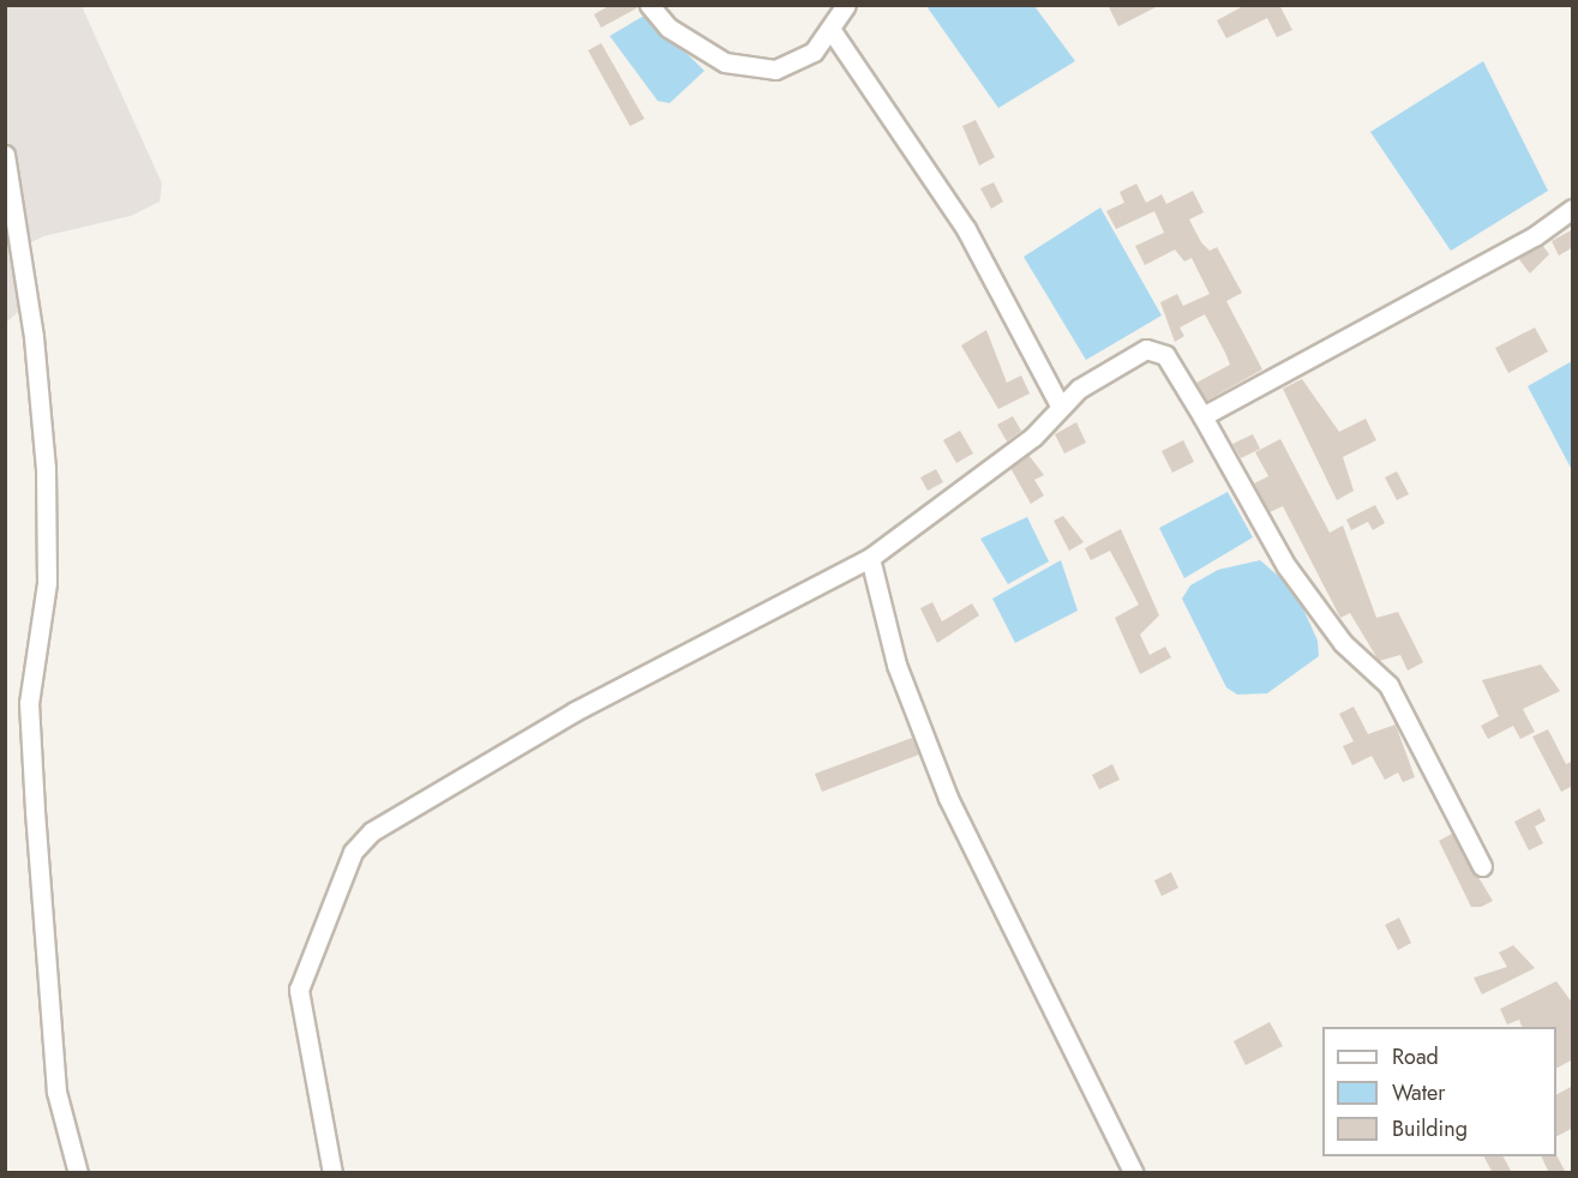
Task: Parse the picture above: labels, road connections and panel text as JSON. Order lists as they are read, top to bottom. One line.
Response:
{"legend":["Road","Water","Building"]}
